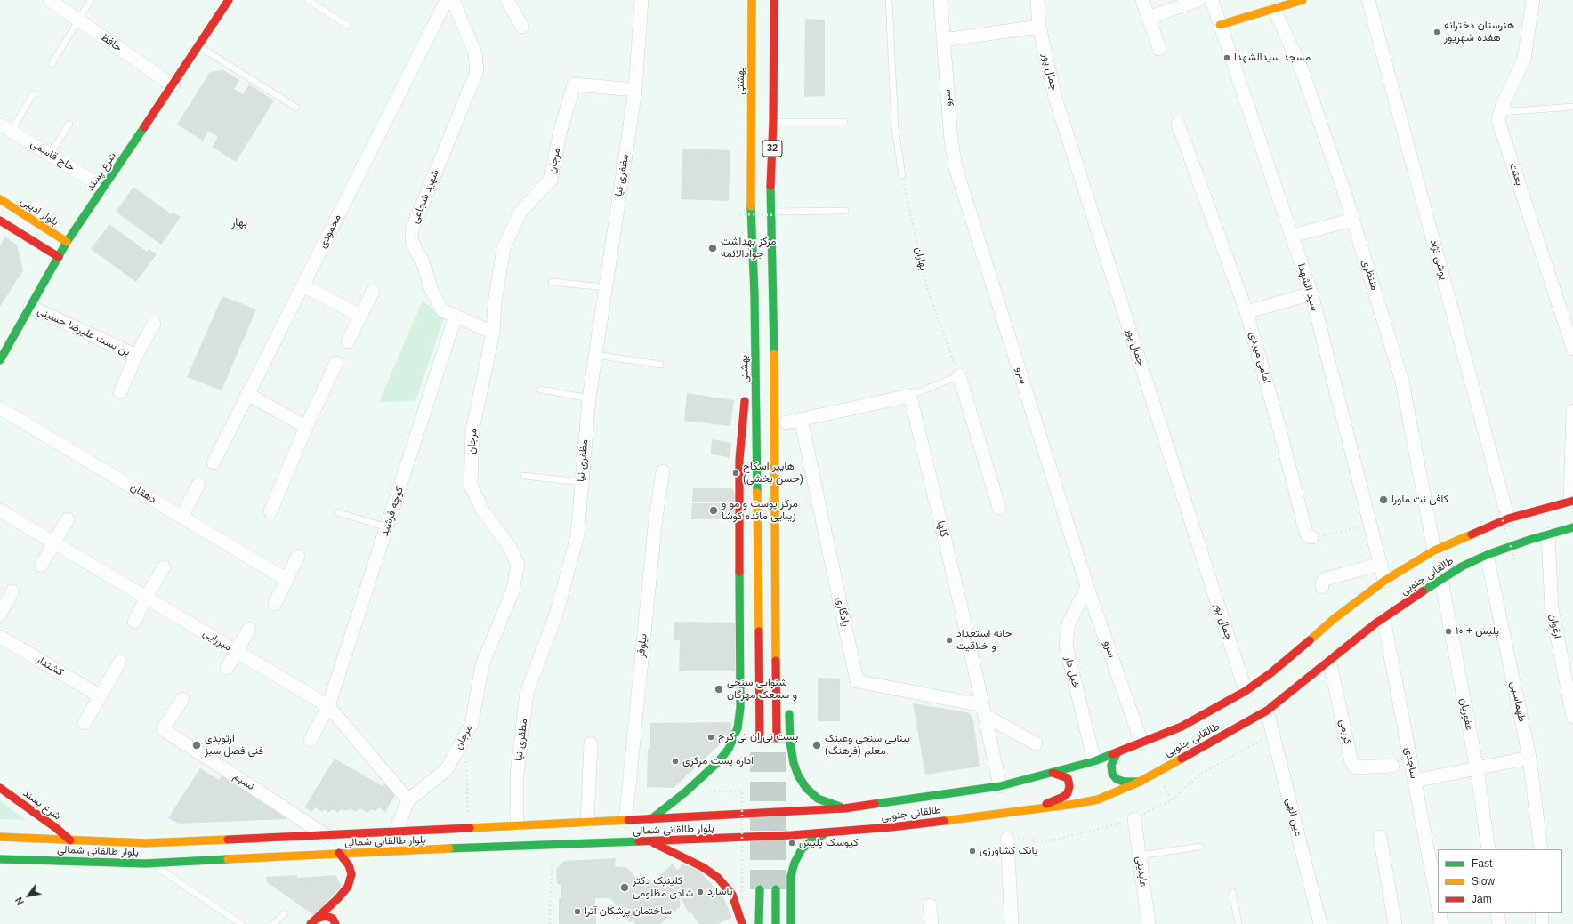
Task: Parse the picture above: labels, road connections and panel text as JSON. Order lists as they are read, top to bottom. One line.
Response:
{"streets":{"main road":["بهشتى","32","شرع پسند","بلوار ادیبی","طالقانی جنوبی","بلوار طالقانی شمالی"],"street":["حافظ","جمال پور","سرو","حاج قاسمی","مرجان","بعثت","مظفری نیا","شهید شجاعی","محمودی","یوشی نژاد","منتظری","سید الشهدا","بن بست علیرضا حسینی","امامی میبدی","دهقان","كوچه فرشيد","گلها","یادگاری","ارغوان","میرزایی","نیلوفر","کشتدار","خیل دار","طهماسبی","غفوریان","کریمی","ساجدی","نسیم","عین الهی","عابدینی"],"path":["بهاران"]},"crossings":[["حافظ","شرع پسند"],["جمال پور","طالقانی جنوبی"],["سرو","طالقانی جنوبی"],["سرو","خیل دار"],["حاج قاسمی","شرع پسند"],["مرجان","مظفری نیا"],["مرجان","شهید شجاعی"],["مرجان","میرزایی"],["مرجان","بلوار طالقانی شمالی"],["شرع پسند","بلوار ادیبی"],["شرع پسند","بن بست علیرضا حسینی"],["شرع پسند","بلوار طالقانی شمالی"],["مظفری نیا","بلوار طالقانی شمالی"],["شهید شجاعی","كوچه فرشيد"],["یوشی نژاد","طالقانی جنوبی"],["منتظری","طالقانی جنوبی"],["سید الشهدا","طالقانی جنوبی"],["كوچه فرشيد","میرزایی"],["گلها","طالقانی جنوبی"],["گلها","یادگاری"],["طالقانی جنوبی","ارغوان"],["طالقانی جنوبی","خیل دار"],["طالقانی جنوبی","طهماسبی"],["طالقانی جنوبی","غفوریان"],["طالقانی جنوبی","کریمی"],["طالقانی جنوبی","ساجدی"],["طالقانی جنوبی","عین الهی"],["طالقانی جنوبی","بلوار طالقانی شمالی"],["نیلوفر","بلوار طالقانی شمالی"],["نسیم","بلوار طالقانی شمالی"]],"districts":["بهار"],"places":["هنرستان دخترانه هفده شهریور","مسجد سیدالشهدا","مرکز بهداشت جوادالائمه","هایپر اسکاج (حسن بخشی)","کافی نت ماورا","مرکز پوست و مو و زیبایی مائده کوشا","پلیس + ۱۰","خانه استعداد و خلاقیت","شنوایی سنجی و سمعک مهرگان","پست تی ان تی کرج","ارتوپدی فنی فصل سبز","بینایی سنجی وعینک معلم (فرهنگ)","اداره پست مرکزی","کیوسک پلیس","بانک کشاورزی","کلینیک دکتر شادی مظلومی","پاسارد","ساختمان پزشکان آترا"],"legend":["Fast","Slow","Jam"],"north":"bottom left"}
